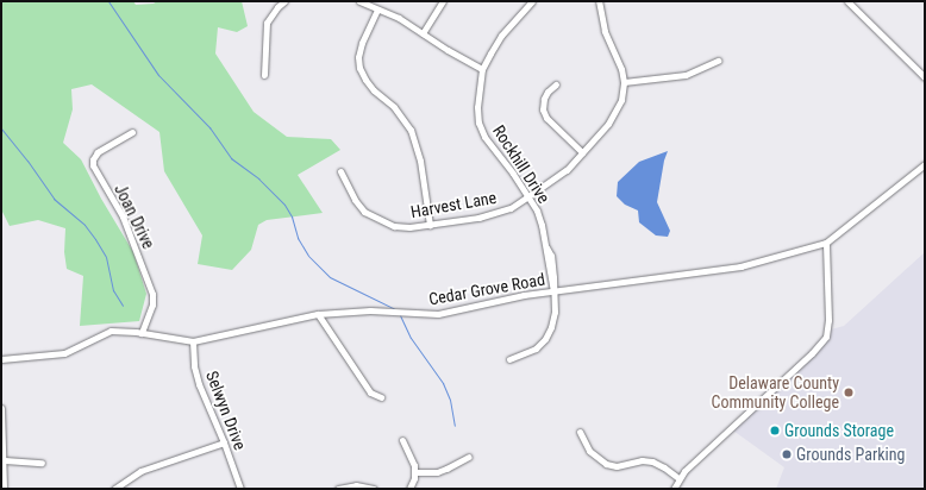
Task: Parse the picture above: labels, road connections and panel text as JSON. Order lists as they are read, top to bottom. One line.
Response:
{"streets":{"street":["Rockhill Drive","Harvest Lane","Joan Drive","Cedar Grove Road","Selwyn Drive"]},"crossings":[["Rockhill Drive","Harvest Lane"],["Rockhill Drive","Cedar Grove Road"],["Joan Drive","Cedar Grove Road"],["Cedar Grove Road","Selwyn Drive"]],"places":["Delaware County Community College","Grounds Storage","Grounds Parking"]}
